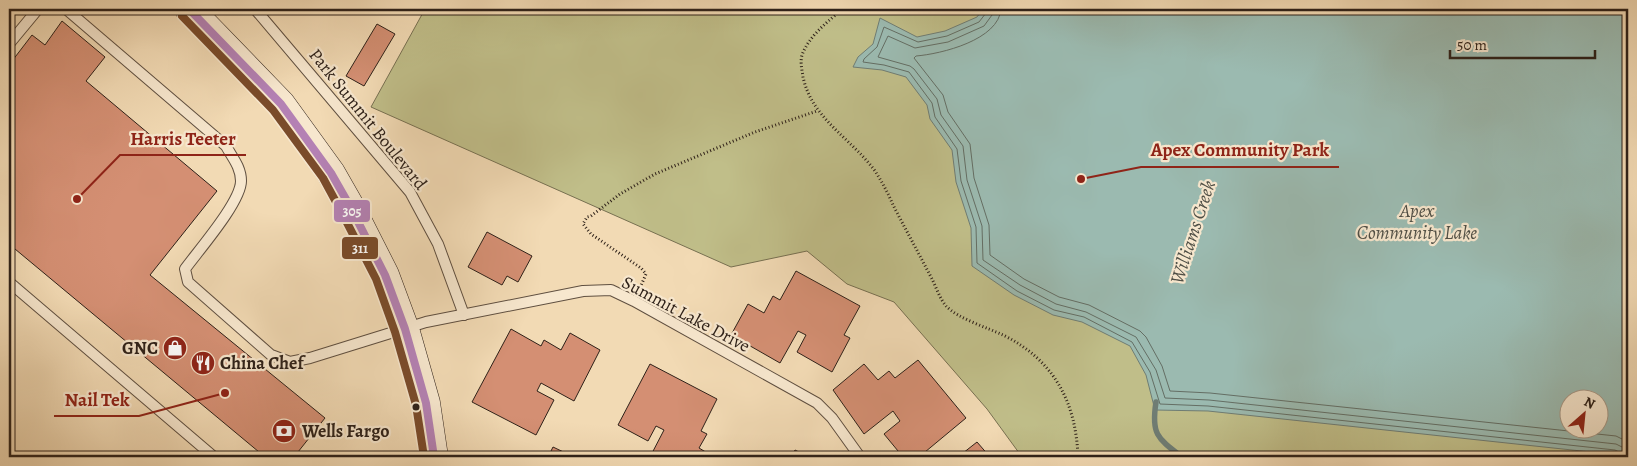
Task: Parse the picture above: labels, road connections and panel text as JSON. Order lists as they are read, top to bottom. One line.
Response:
{"streets":{"lane":["Park Summit Boulevard","Summit Lake Drive"]},"crossings":[["Park Summit Boulevard","Summit Lake Drive"]],"water":["Apex Community Lake","Williams Creek"],"places":{"other":["Apex Community Park","Harris Teeter","Nail Tek"],"shop":["GNC"],"restaurant":["China Chef"],"bank":["Wells Fargo"]},"lines":["transit line 305","transit line 311"],"scale_bar":"50 m","north":"top right"}
